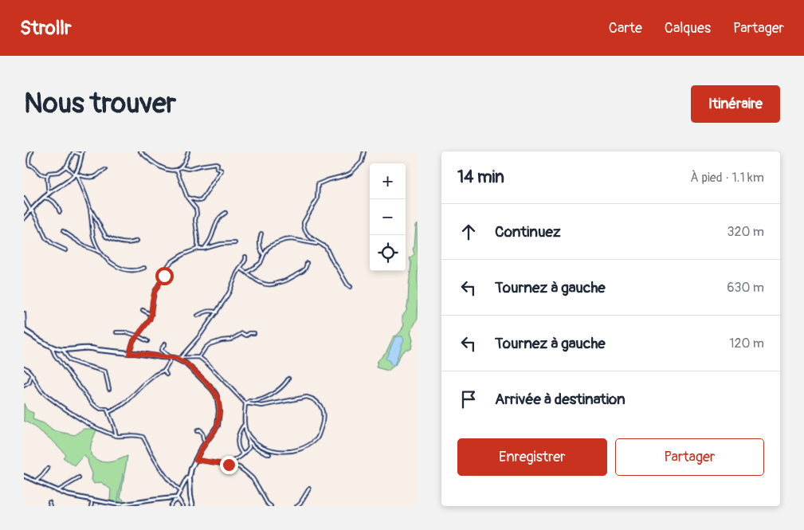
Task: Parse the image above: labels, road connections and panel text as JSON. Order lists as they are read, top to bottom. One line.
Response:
{"page":{"header":"Strollr","nav":["Carte","Calques","Partager"],"buttons":["Itinéraire",["Enregistrer","Partager"]],"title":"Nous trouver","heading":["14 min","À pied · 1.1 km"],"map_buttons":["+","−"],"list":[["Continuez","320 m"],["Tournez à gauche","630 m"],["Tournez à gauche","120 m"],"Arrivée à destination"]}}
